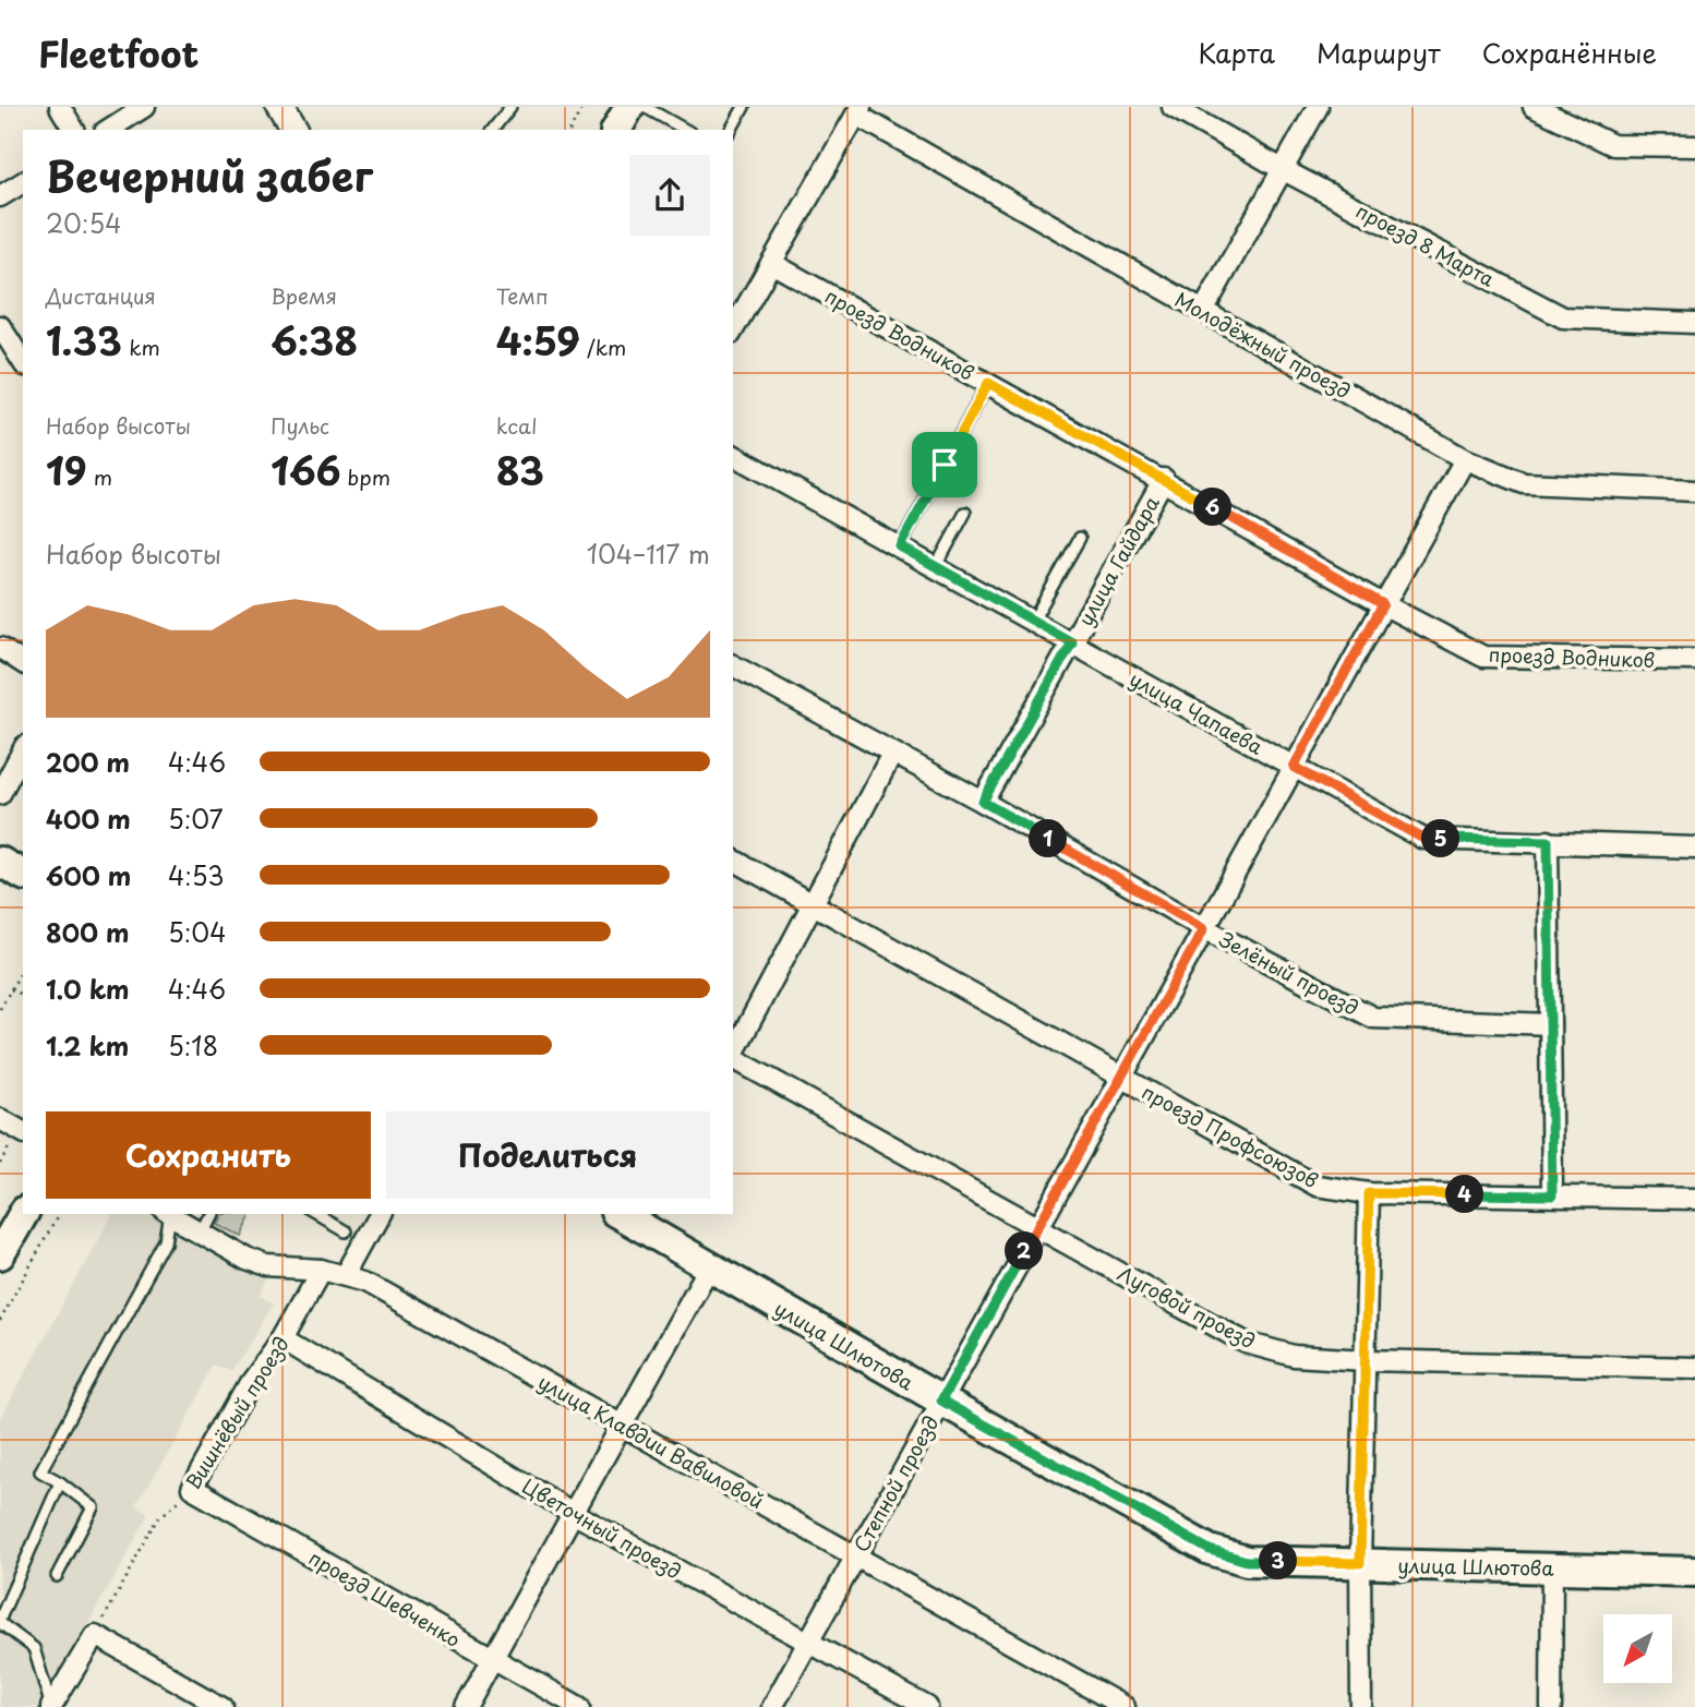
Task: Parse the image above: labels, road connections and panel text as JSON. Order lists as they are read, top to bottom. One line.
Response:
{"streets":{"main road":["улица Шлютова"],"street":["проезд 8 Марта","проезд Водников","Молодёжный проезд","улица Гайдара","улица Чапаева","Зелёный проезд","проезд Профсоюзов","Луговой проезд","Вишнёвый проезд","улица Клавдии Вавиловой","Степной проезд","Цветочный проезд","проезд Шевченко"]},"crossings":[["проезд Водников","улица Гайдара"],["проезд Водников","Степной проезд"],["Молодёжный проезд","Степной проезд"],["улица Гайдара","улица Чапаева"],["улица Гайдара","Зелёный проезд"],["улица Чапаева","Степной проезд"],["Зелёный проезд","Степной проезд"],["проезд Профсоюзов","Степной проезд"],["Луговой проезд","Степной проезд"],["улица Шлютова","Степной проезд"],["Вишнёвый проезд","улица Клавдии Вавиловой"],["Вишнёвый проезд","Цветочный проезд"],["Вишнёвый проезд","проезд Шевченко"],["улица Клавдии Вавиловой","Степной проезд"],["Степной проезд","Цветочный проезд"]],"north":"bottom left","page":{"header":"Fleetfoot","nav":["Карта","Маршрут","Сохранённые"],"heading":["Вечерний забег","20:54"],"stats":[["Дистанция","1.33 km"],["Время","6:38"],["Темп","4:59 /km"],["Набор высоты","19 m"],["Пульс","166 bpm"],["kcal","83"]],"pins":["6","1","5","4","2","3"],"chart":["Набор высоты","104–117 m"],"list":[{"name":"200 m","note":"4:46"},{"name":"400 m","note":"5:07"},{"name":"600 m","note":"4:53"},{"name":"800 m","note":"5:04"},{"name":"1.0 km","note":"4:46"},{"name":"1.2 km","note":"5:18"}],"buttons":["Сохранить","Поделиться"]}}
